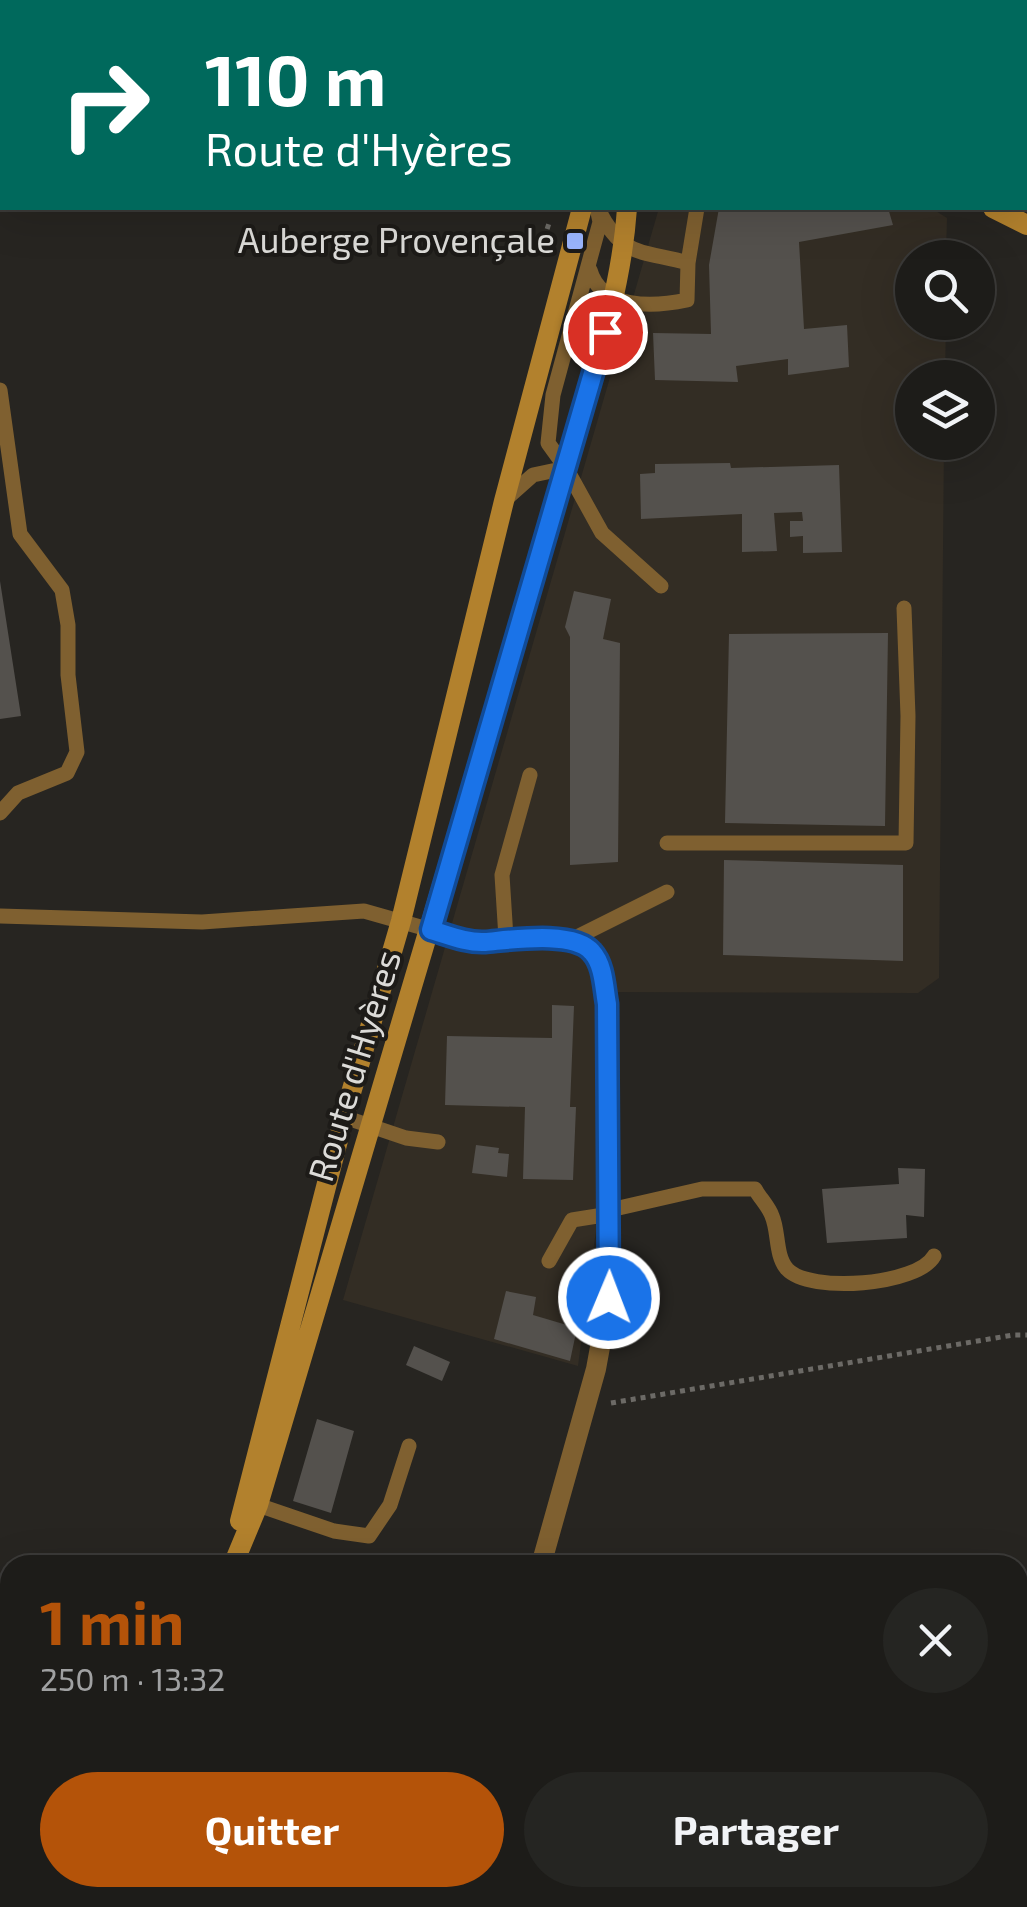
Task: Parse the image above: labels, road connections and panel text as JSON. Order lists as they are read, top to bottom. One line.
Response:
{"streets":{"main road":["Route d'Hyères"]},"places":{"transit":["Auberge Provençale"]},"page":{"turn":["110 m","Route d'Hyères"],"heading":["1 min","250 m · 13:32"],"buttons":["Quitter","Partager"]}}
